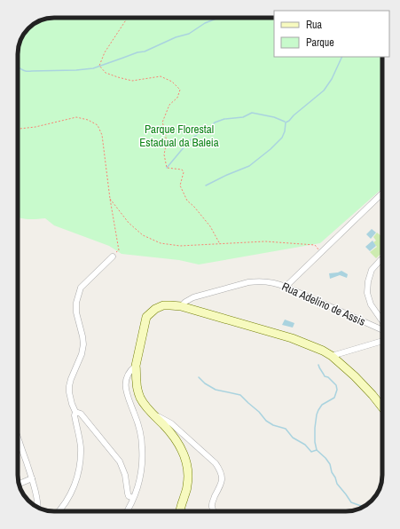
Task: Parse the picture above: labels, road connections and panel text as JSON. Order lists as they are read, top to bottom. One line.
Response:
{"streets":{"street":["Rua Adelino de Assis"]},"parks":["Parque Florestal Estadual da Baleia"],"legend":["Rua","Parque"]}
